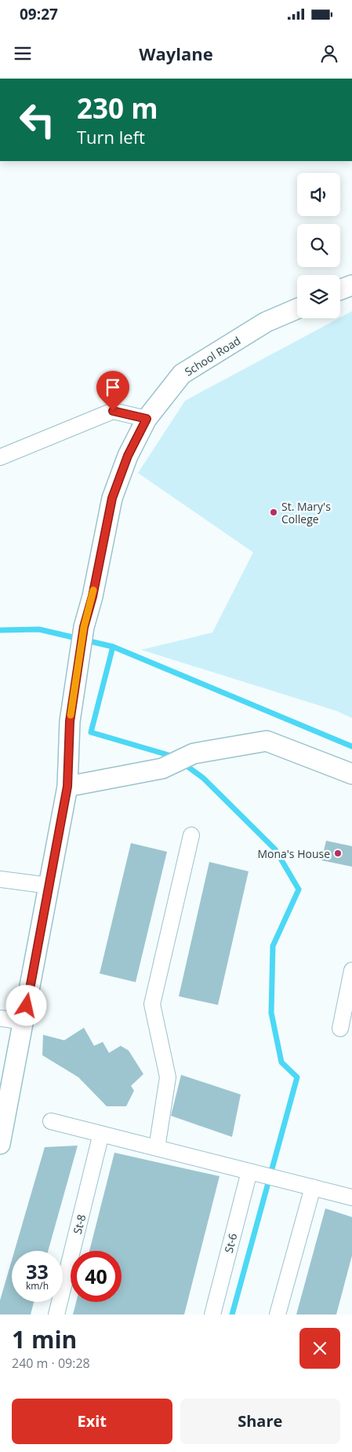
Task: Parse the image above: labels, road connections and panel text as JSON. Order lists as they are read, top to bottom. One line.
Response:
{"streets":{"street":["School Road","St-8","St-6"]},"places":["St. Mary's College","Mona's House"],"page":{"status":"09:27","header":"Waylane","turn":["230 m","Turn left"],"speed":"33 km/h","limit":"40","heading":["1 min","240 m · 09:28"],"buttons":["Exit","Share"]}}
